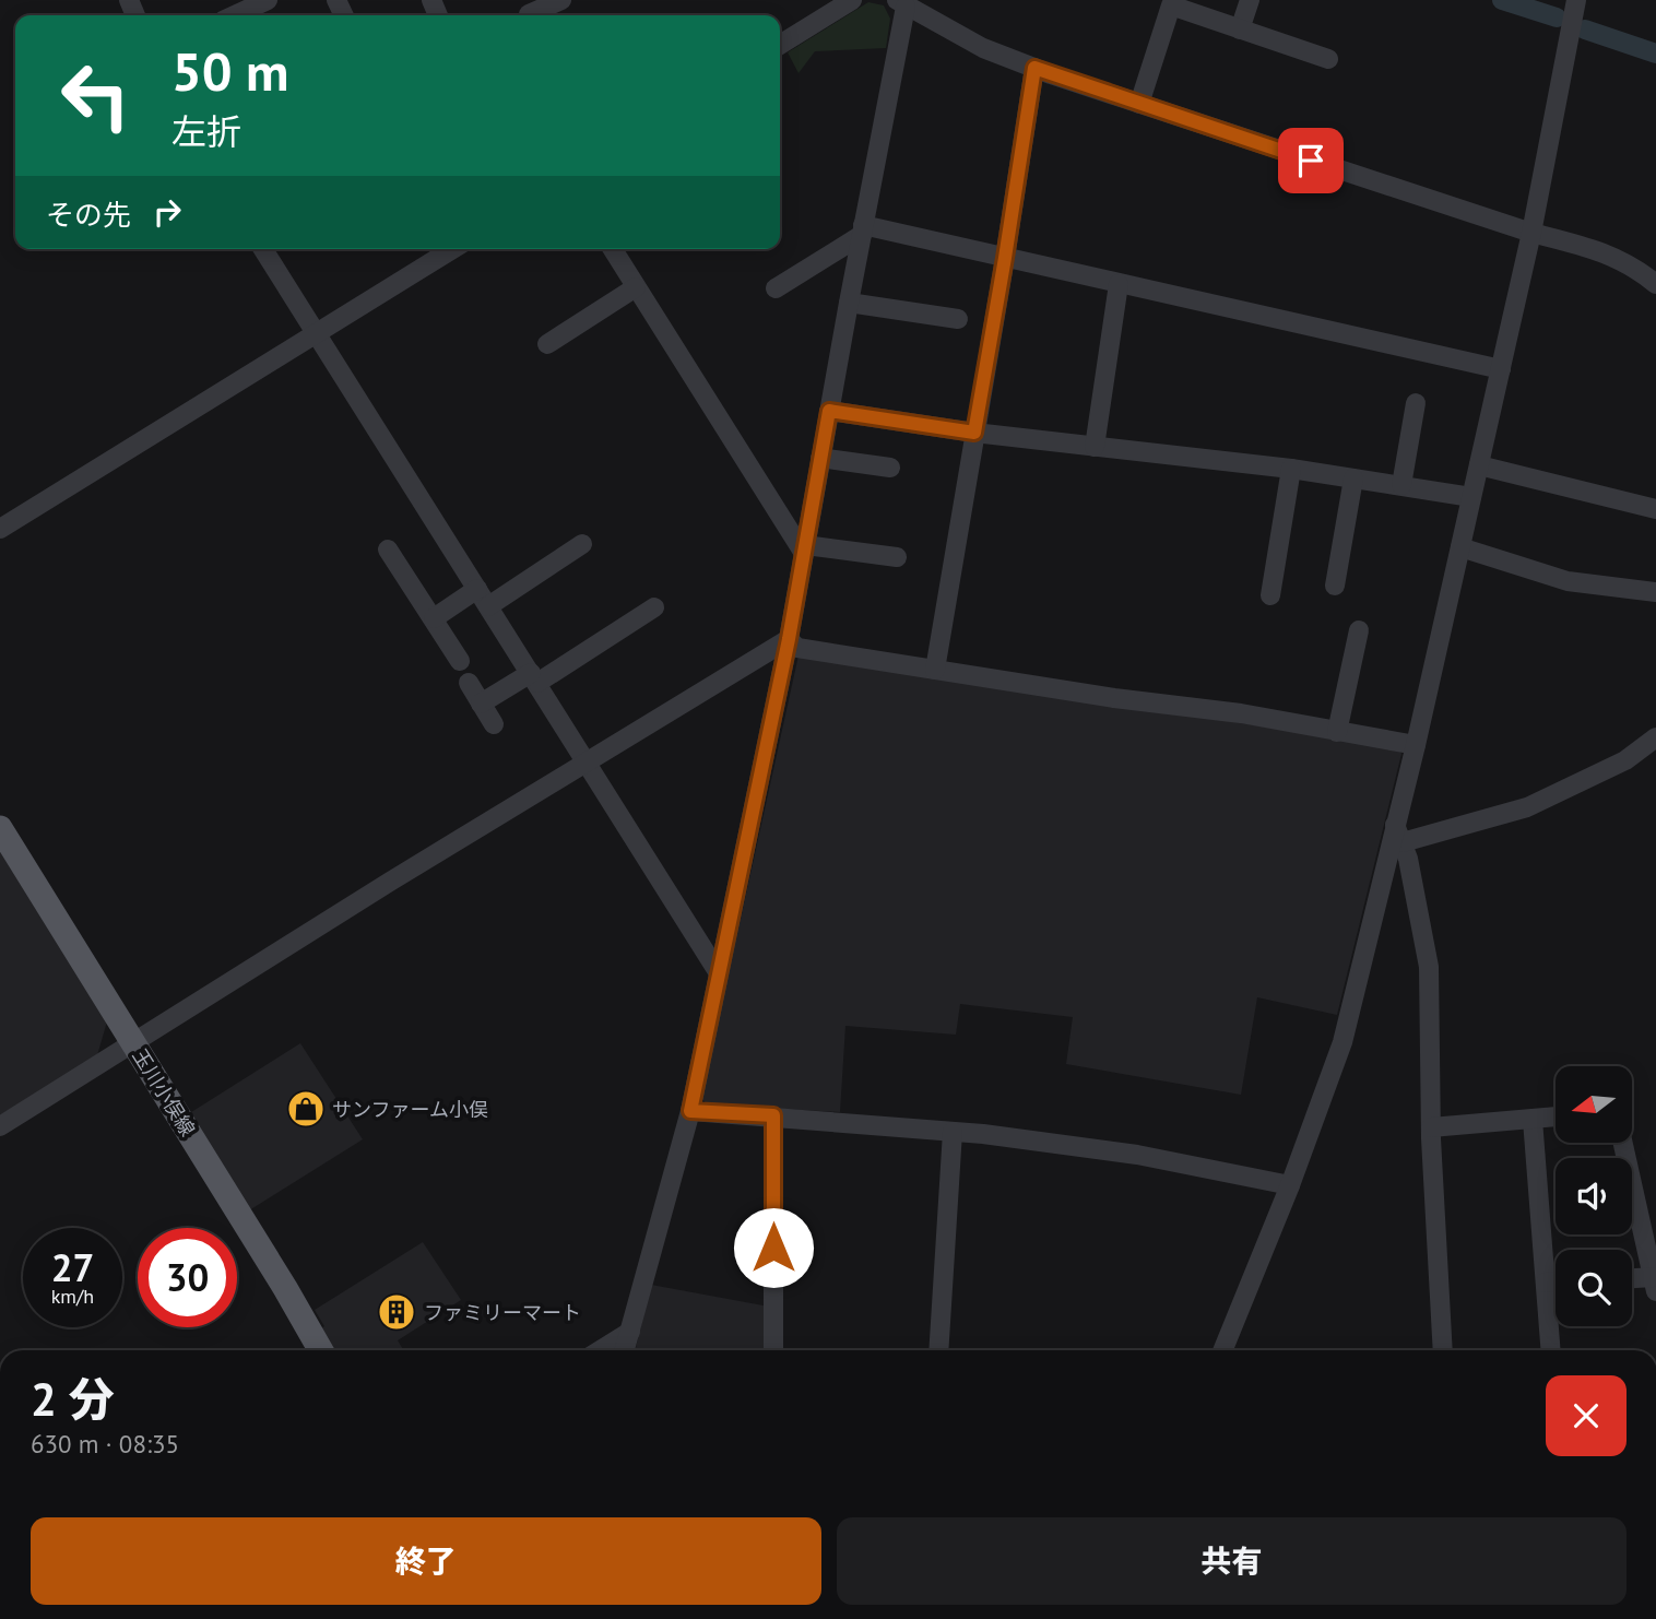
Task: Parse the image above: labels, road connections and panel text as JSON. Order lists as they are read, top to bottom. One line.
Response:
{"streets":{"main road":["玉川小俣線"]},"places":{"shop":["サンファーム小俣"],"building":["ファミリーマート"]},"north":"left","page":{"turn":["50 m","左折"],"then":"その先","speed":"27 km/h","limit":"30","heading":["2 分","630 m · 08:35"],"buttons":["終了","共有"]}}
